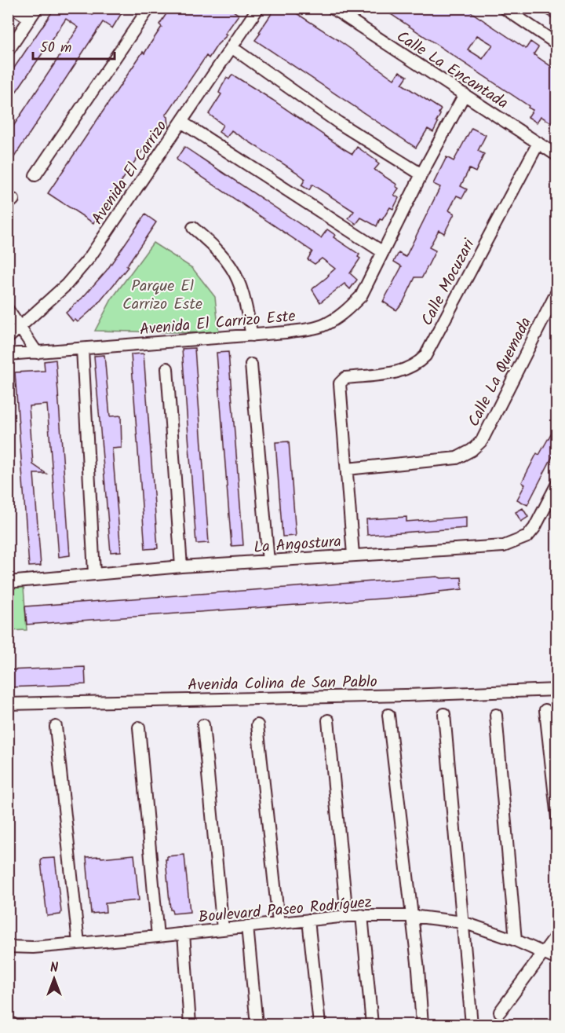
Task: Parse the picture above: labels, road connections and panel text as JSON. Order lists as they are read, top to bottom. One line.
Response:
{"streets":{"street":["Calle La Encantada","Avenida El Carrizo","Calle Mocuzari","Avenida El Carrizo Este","Calle La Quemada","La Angostura","Avenida Colina de San Pablo","Boulevard Paseo Rodríguez"]},"crossings":[["Calle La Encantada","Calle Mocuzari"],["Calle La Encantada","Avenida El Carrizo Este"],["Calle Mocuzari","Calle La Quemada"]],"parks":["Parque El Carrizo Este"],"scale_bar":"50 m","north":"top"}
